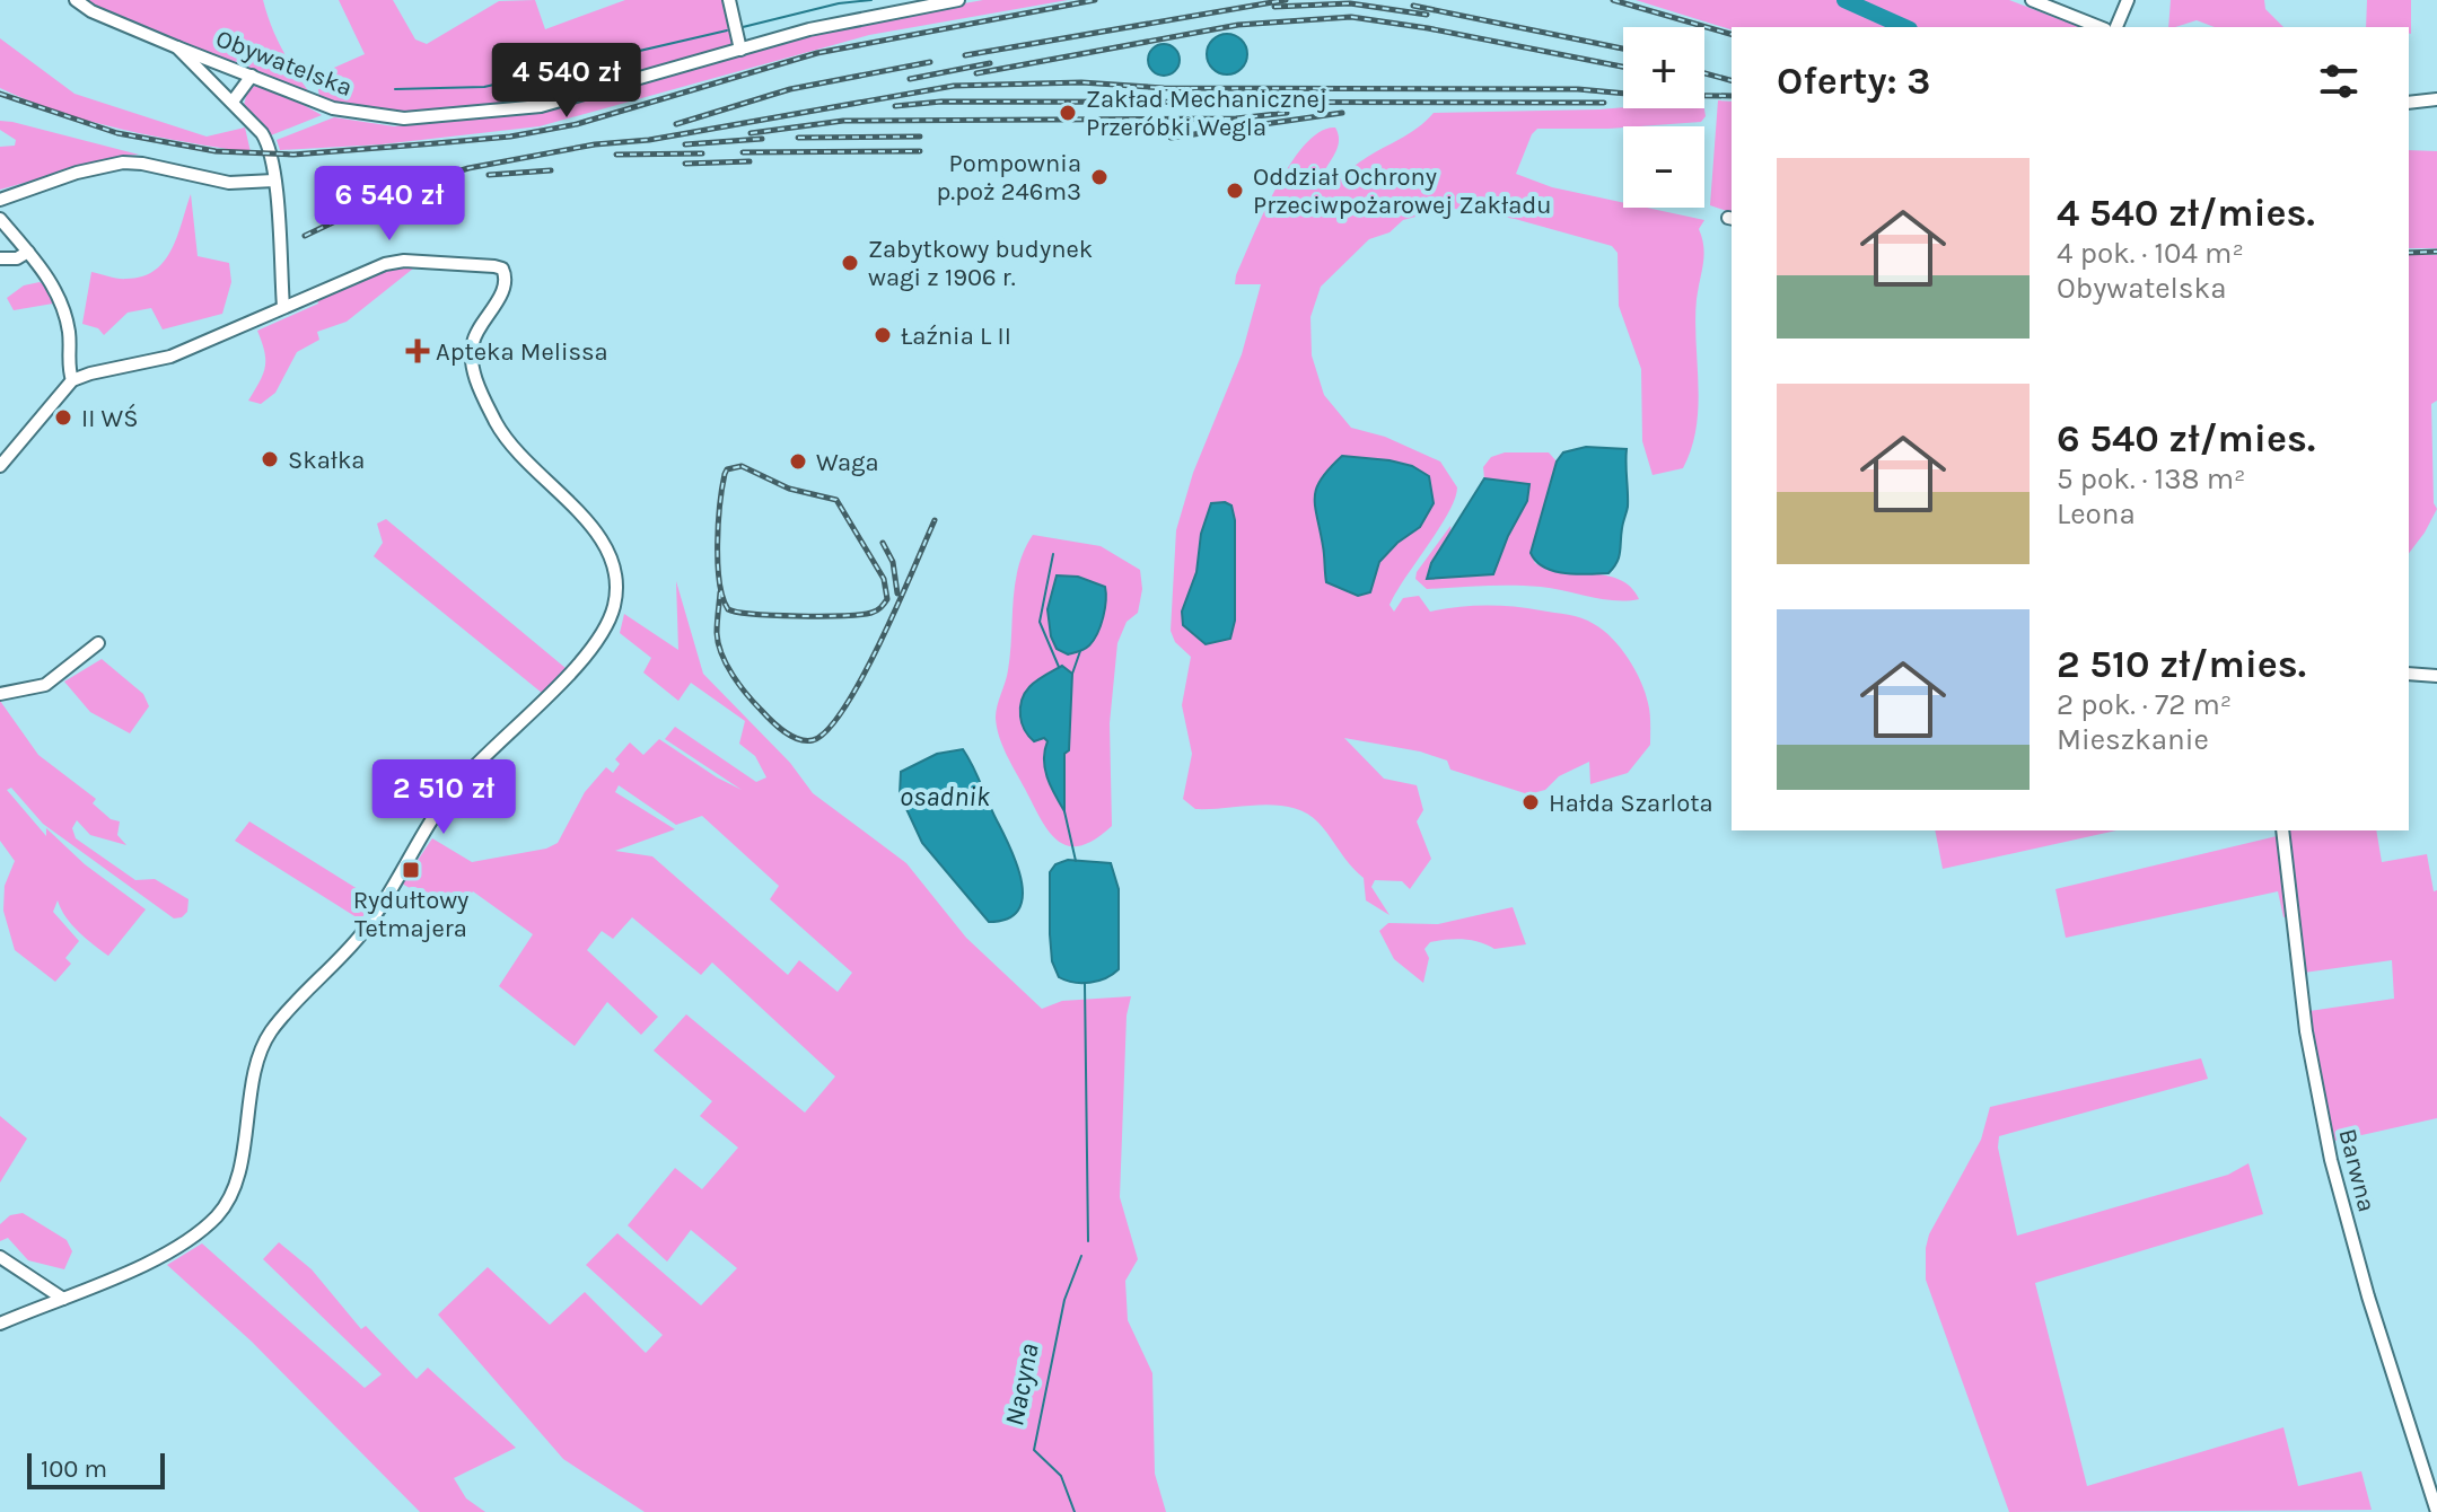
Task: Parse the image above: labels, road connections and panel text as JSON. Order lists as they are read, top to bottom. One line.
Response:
{"streets":{"street":["Obywatelska","Barwna"]},"water":["osadnik","Nacyna"],"places":{"other":["Zakład Mechanicznej Przeróbki Wegla","Pompownia p.poż 246m3","Oddział Ochrony Przeciwpożarowej Zakładu","Zabytkowy budynek wagi z 1906 r.","Łaźnia L II","II WŚ","Skałka","Waga","Hałda Szarlota"],"health":["Apteka Melissa"],"transit":["Rydułtowy Tetmajera"]},"scale_bar":"100 m","page":{"map_buttons":["+","−"],"heading":"Oferty: 3","price":["4 540 zł","6 540 zł","2 510 zł"],"list":[{"name":"4 540 zł/mies.","note":"4 pok. · 104 m² · Obywatelska"},{"name":"6 540 zł/mies.","note":"5 pok. · 138 m² · Leona"},{"name":"2 510 zł/mies.","note":"2 pok. · 72 m² · Mieszkanie"}],"scale":"100 m"}}
